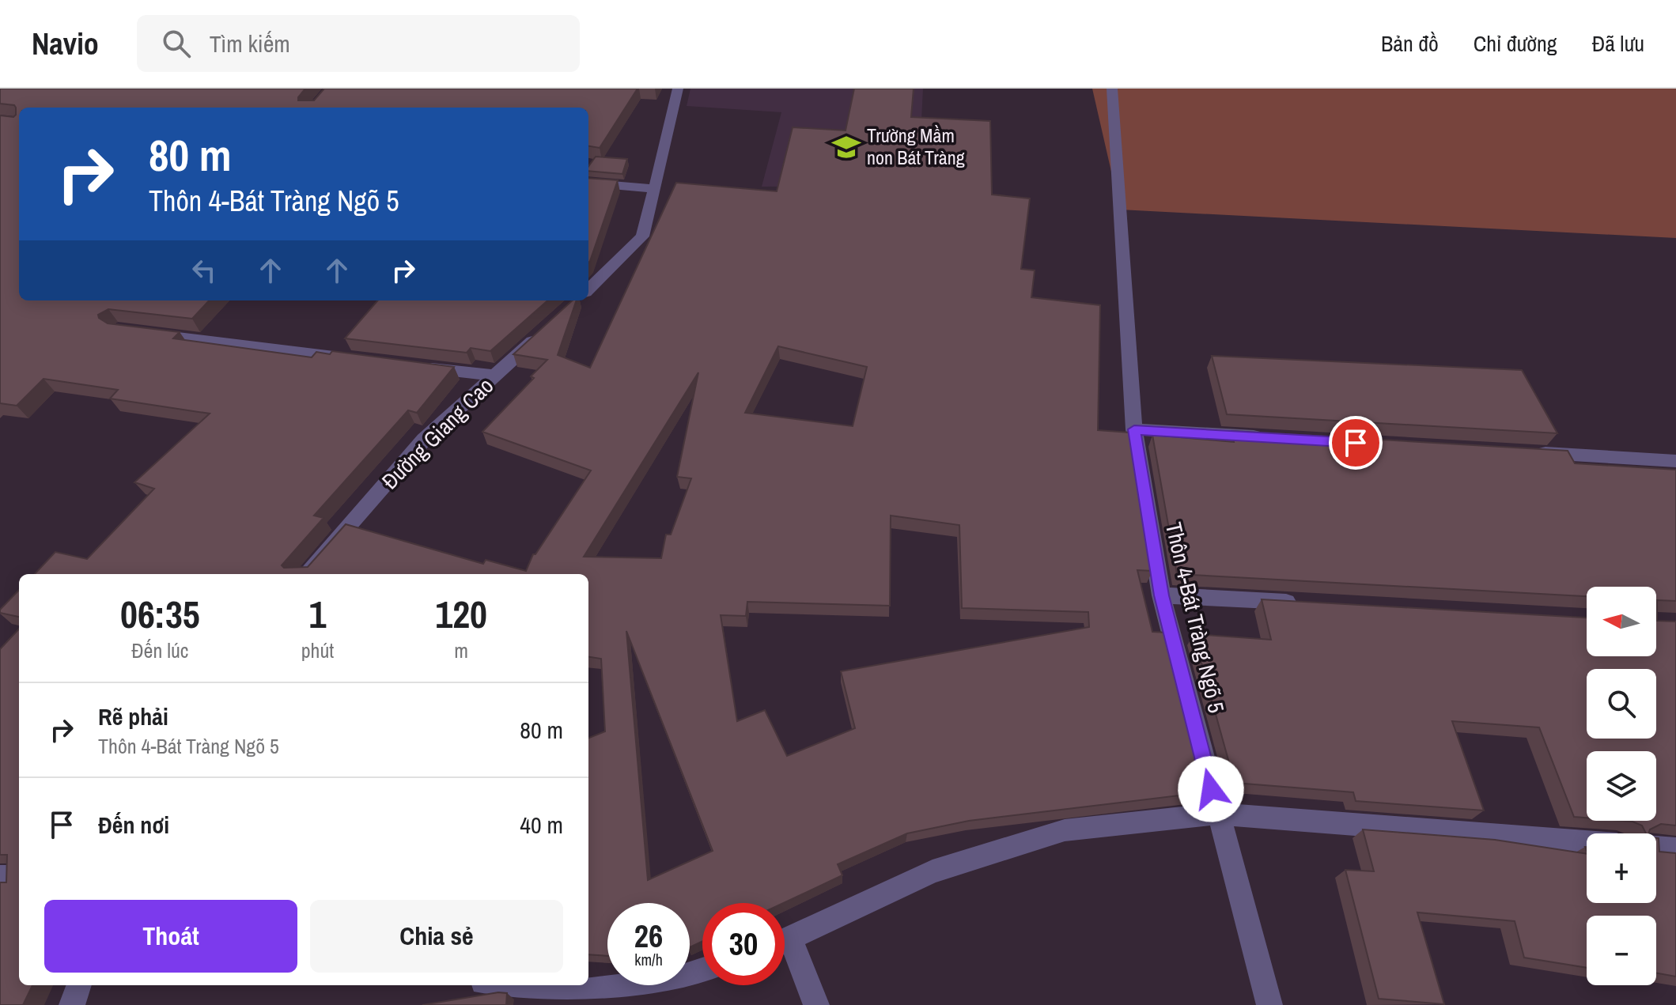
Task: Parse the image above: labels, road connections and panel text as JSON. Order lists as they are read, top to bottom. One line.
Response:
{"streets":{"street":["Đường Giang Cao","Thôn 4-Bát Tràng Ngõ 5"]},"places":{"school or university":["Trường Mầm non Bát Tràng"]},"north":"left","page":{"header":"Navio","search":"Tìm kiếm","nav":["Bản đồ","Chỉ đường","Đã lưu"],"turn":["80 m","Thôn 4-Bát Tràng Ngõ 5"],"eta":["06:35","Đến lúc","1","phút","120","m"],"map_buttons":["+","−"],"list":[{"name":"Rẽ phải","note":"Thôn 4-Bát Tràng Ngõ 5","value":"80 m"},{"name":"Đến nơi","value":"40 m"}],"buttons":["Thoát","Chia sẻ"],"speed":"26 km/h","limit":"30"}}
